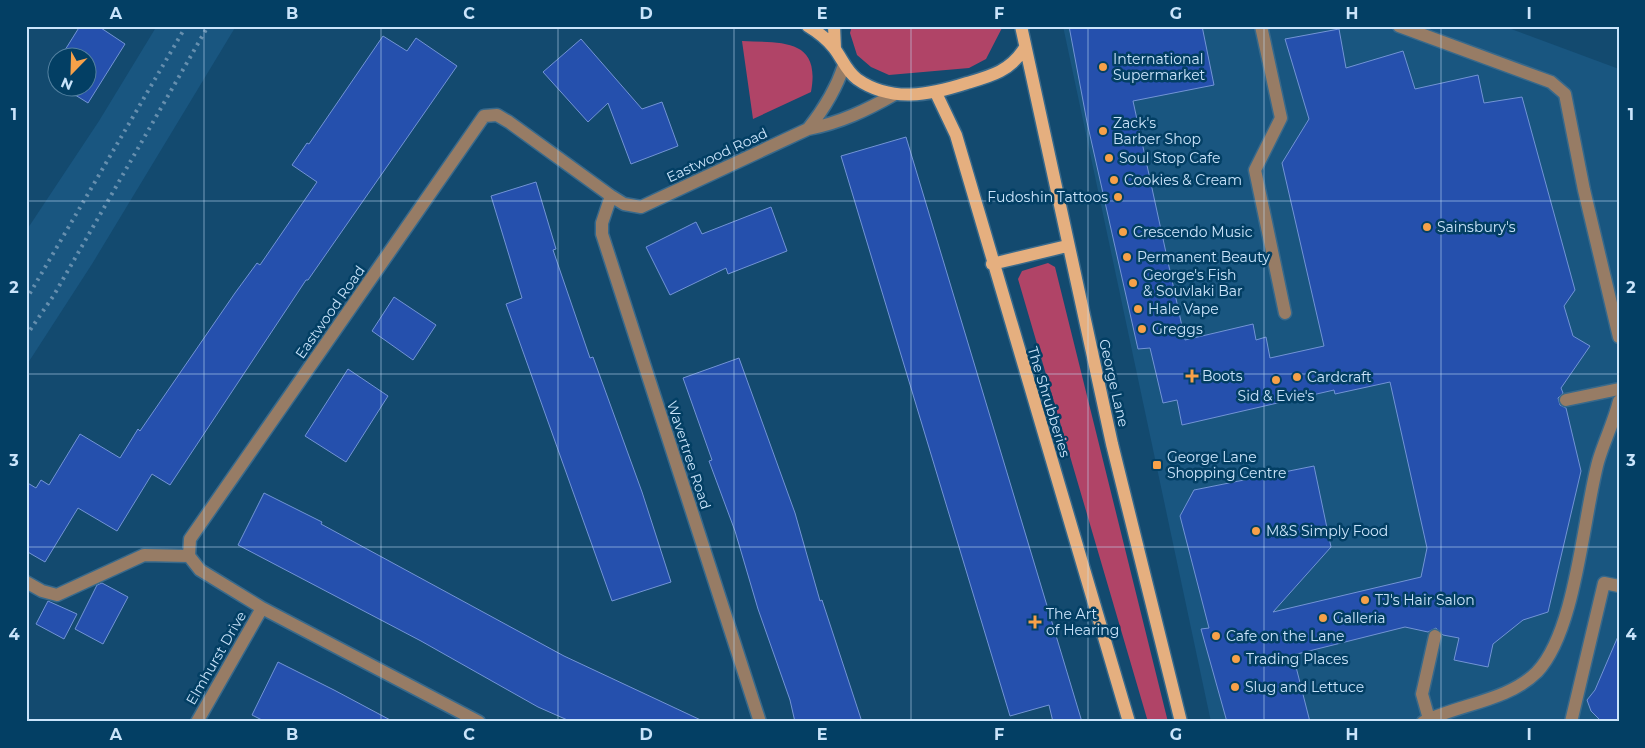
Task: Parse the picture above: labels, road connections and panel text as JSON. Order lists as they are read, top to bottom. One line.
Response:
{"streets":{"main road":["George Lane","The Shrubberies"],"street":["Eastwood Road","Wavertree Road","Elmhurst Drive"]},"crossings":[["Eastwood Road","Wavertree Road"]],"places":{"other":["International Supermarket","Zack's Barber Shop","Soul Stop Cafe","Cookies & Cream","Fudoshin Tattoos","Sainsbury's","Crescendo Music","Permanent Beauty","George's Fish & Souvlaki Bar","Hale Vape","Greggs","Cardcraft","Sid & Evie's","M&S Simply Food","TJ's Hair Salon","Galleria","Cafe on the Lane","Trading Places","Slug and Lettuce"],"health":["Boots","The Art of Hearing"],"transit":["George Lane Shopping Centre"]},"north":"bottom left","grid":{"columns":["A","B","C","D","E","F","G","H","I"],"rows":["1","2","3","4"]}}
